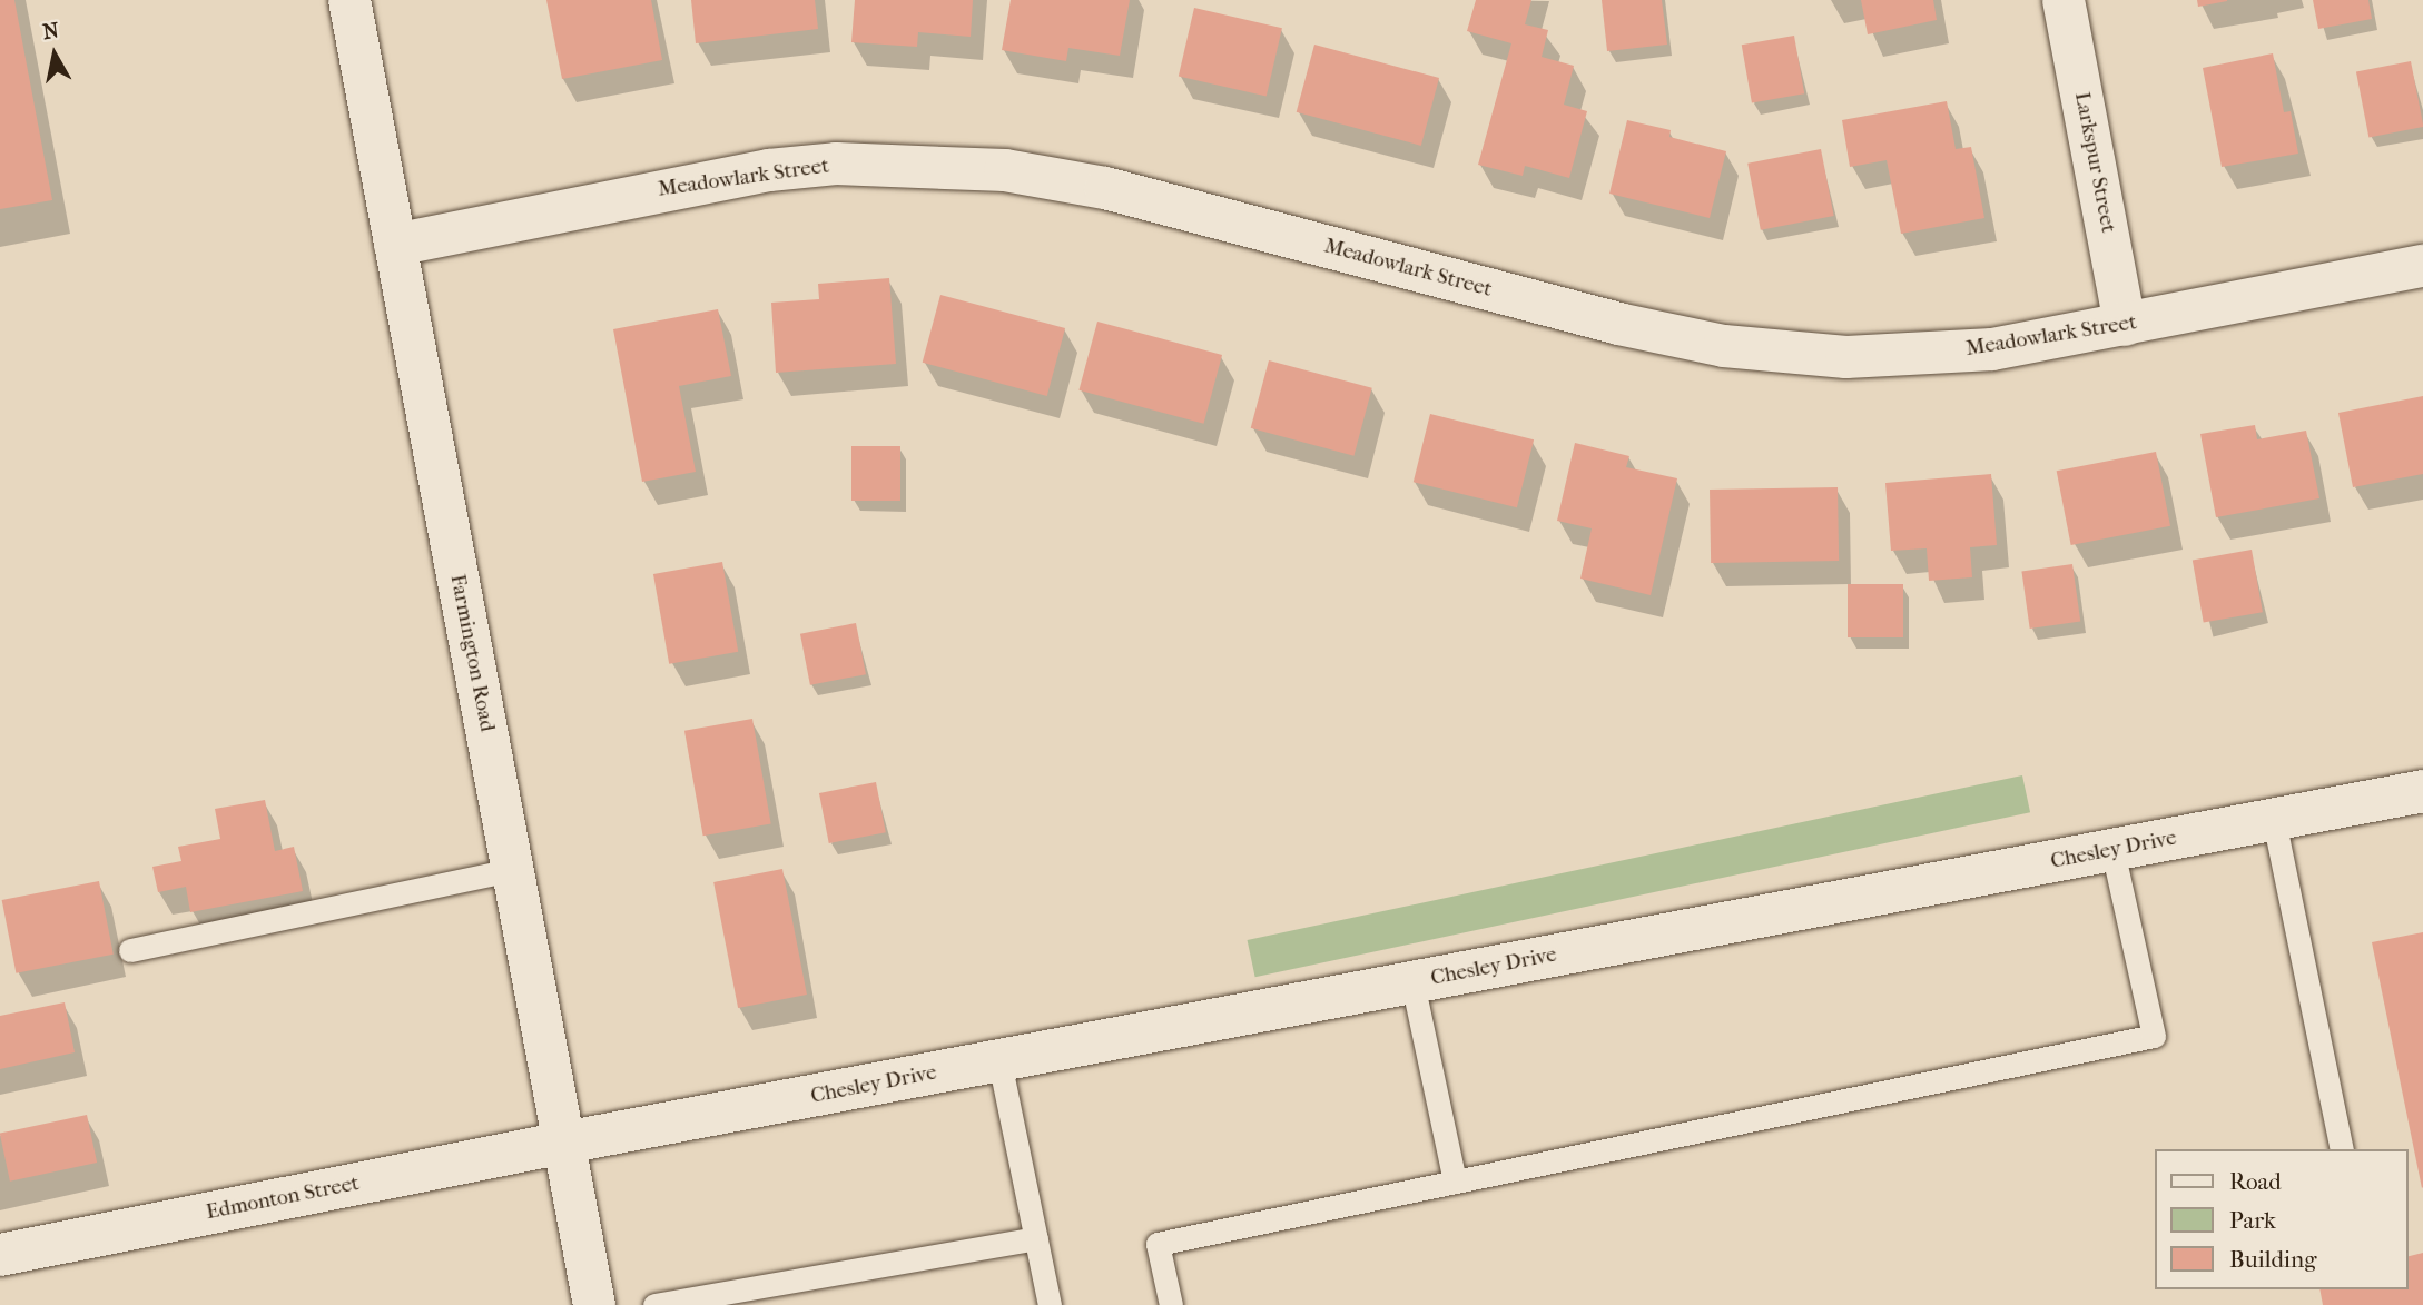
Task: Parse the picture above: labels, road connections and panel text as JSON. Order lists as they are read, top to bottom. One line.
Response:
{"streets":{"street":["Larkspur Street","Meadowlark Street","Farmington Road","Chesley Drive","Edmonton Street"]},"crossings":[["Larkspur Street","Meadowlark Street"],["Meadowlark Street","Farmington Road"],["Farmington Road","Chesley Drive"],["Farmington Road","Edmonton Street"],["Chesley Drive","Edmonton Street"]],"legend":["Road","Park","Building"],"north":"top"}
